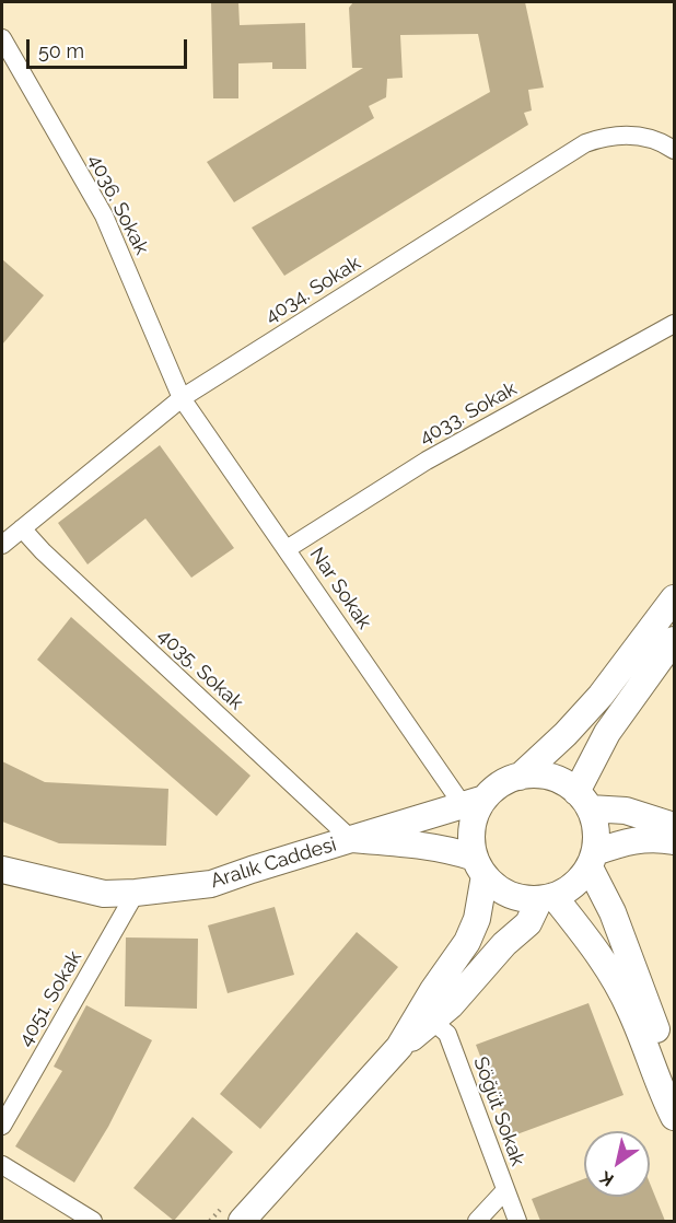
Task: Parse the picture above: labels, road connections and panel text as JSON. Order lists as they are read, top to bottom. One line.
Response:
{"streets":{"street":["4036. Sokak","4034. Sokak","4033. Sokak","Nar Sokak","4035. Sokak","Aralık Caddesi","4051. Sokak","Söğüt Sokak"]},"crossings":[["4036. Sokak","4034. Sokak"],["4036. Sokak","Nar Sokak"],["4034. Sokak","Nar Sokak"],["4034. Sokak","4035. Sokak"],["4033. Sokak","Nar Sokak"],["Nar Sokak","Aralık Caddesi"],["4035. Sokak","Aralık Caddesi"],["Aralık Caddesi","4051. Sokak"]],"scale_bar":"50 m","north":"bottom left"}
